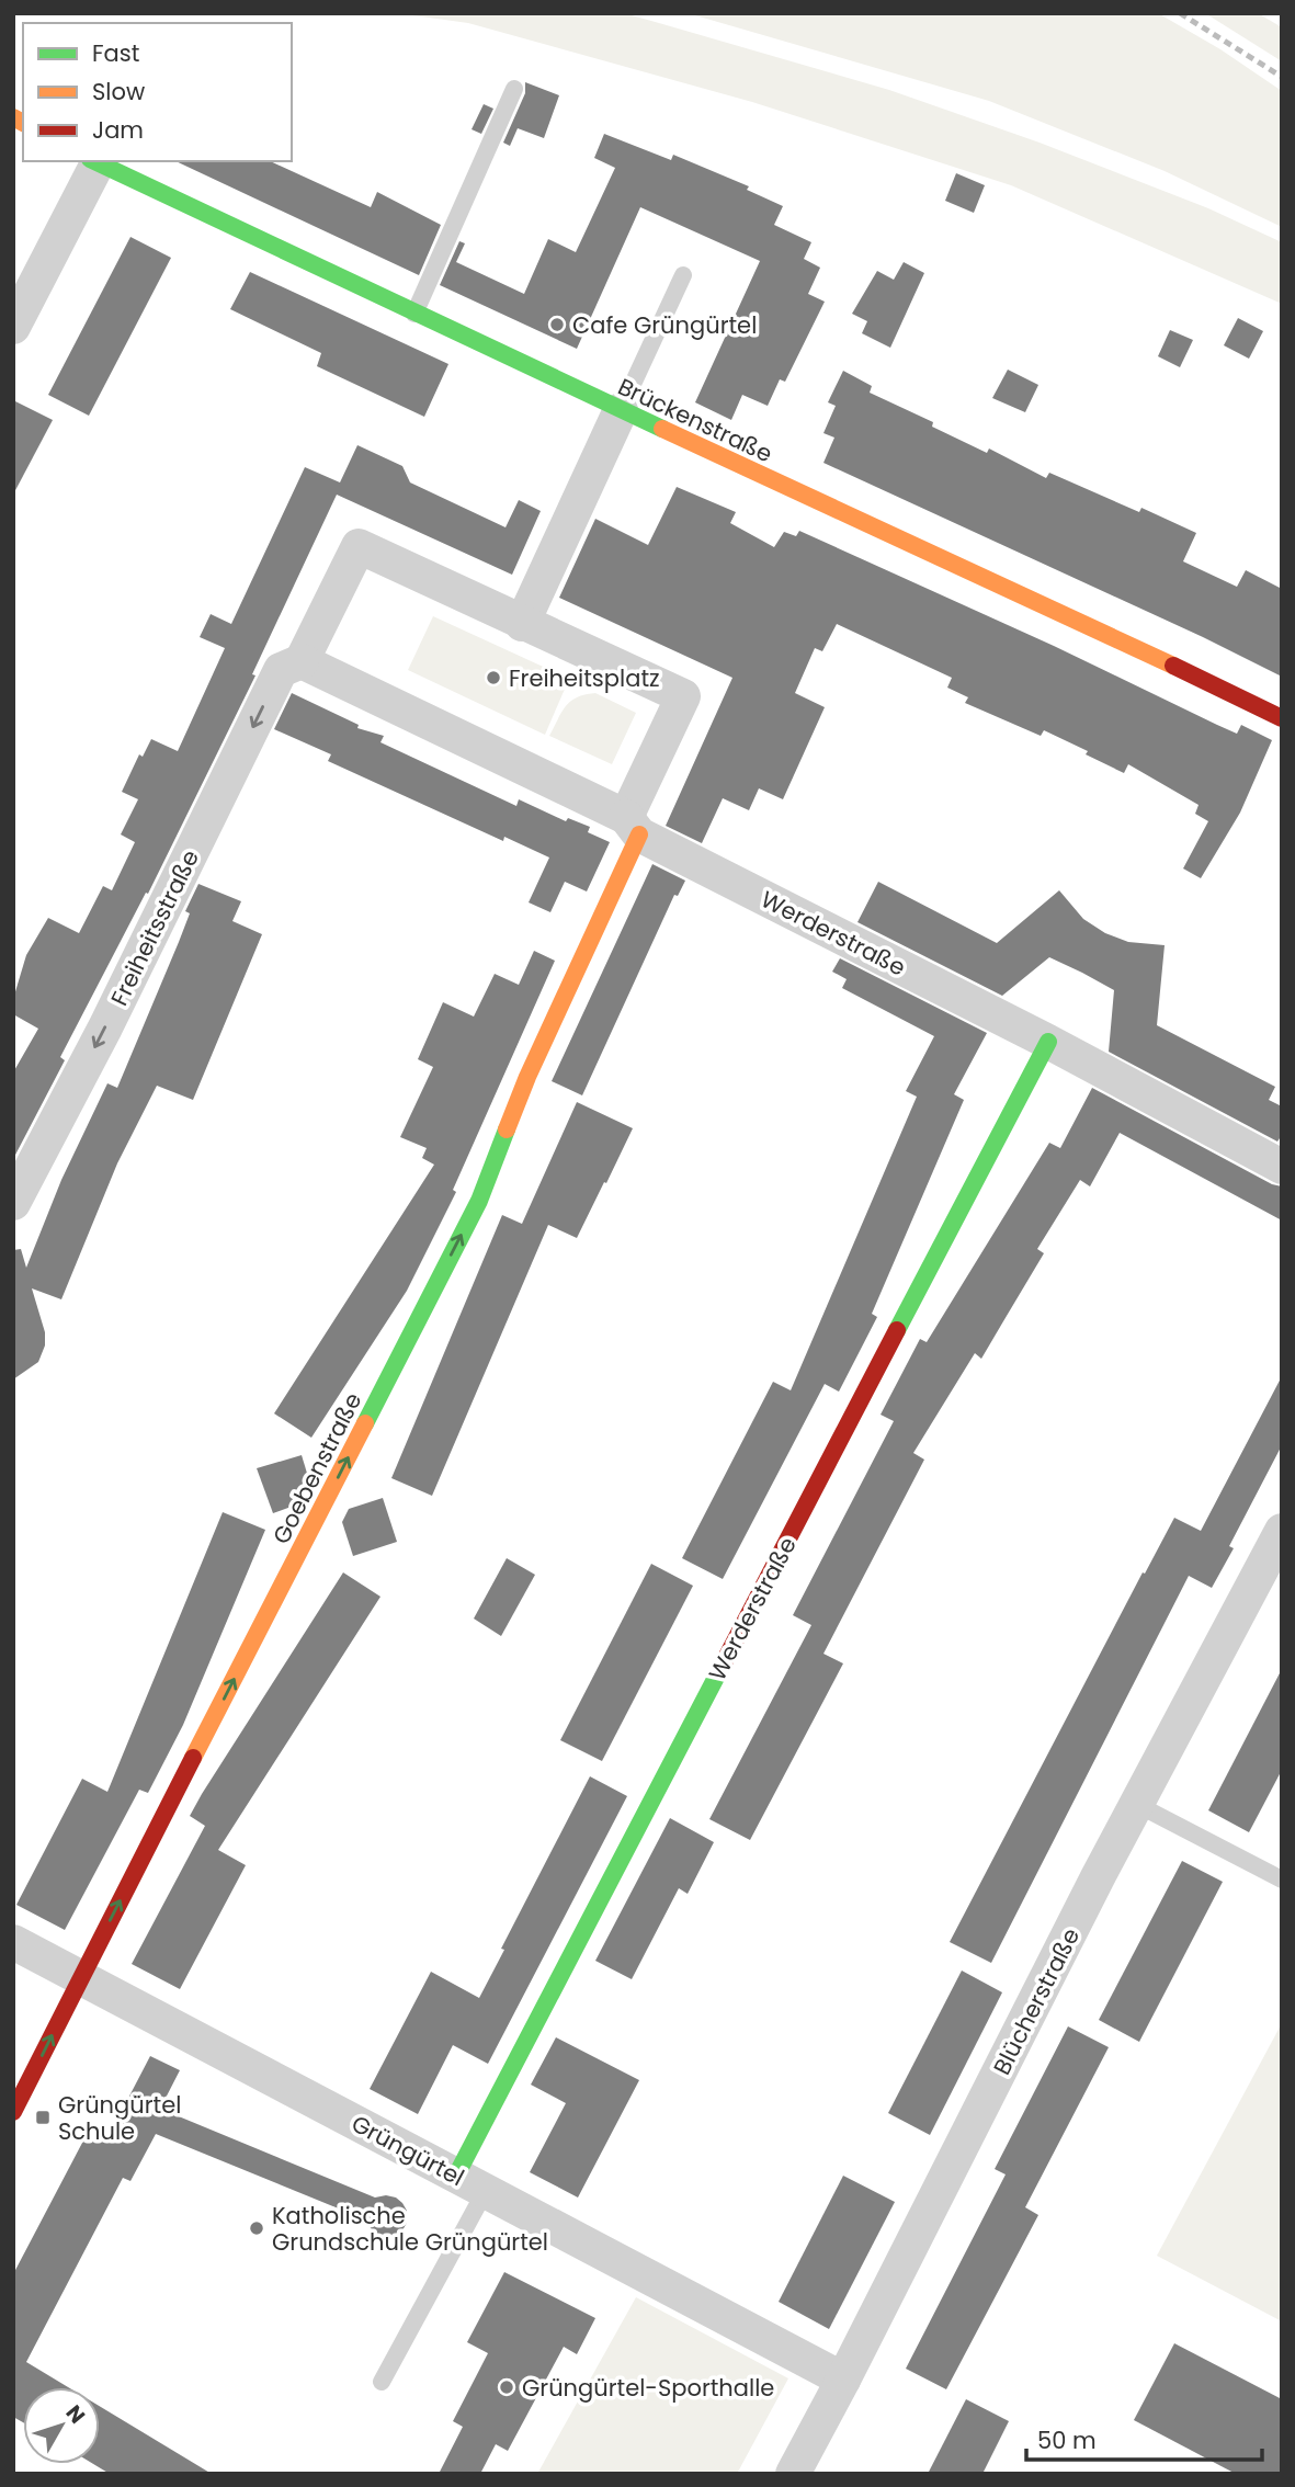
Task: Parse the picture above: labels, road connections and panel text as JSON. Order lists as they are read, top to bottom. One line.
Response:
{"streets":{"street":["Brückenstraße","Freiheitsstraße","Werderstraße","Goebenstraße","Blücherstraße","Grüngürtel"]},"crossings":[["Werderstraße","Goebenstraße"],["Werderstraße","Grüngürtel"],["Goebenstraße","Grüngürtel"],["Blücherstraße","Grüngürtel"]],"one_way":["Freiheitsstraße","Goebenstraße"],"places":{"other":["Cafe Grüngürtel","Freiheitsplatz","Katholische Grundschule Grüngürtel","Grüngürtel-Sporthalle"],"transit":["Grüngürtel Schule"]},"legend":["Fast","Slow","Jam"],"scale_bar":"50 m","north":"top right"}
